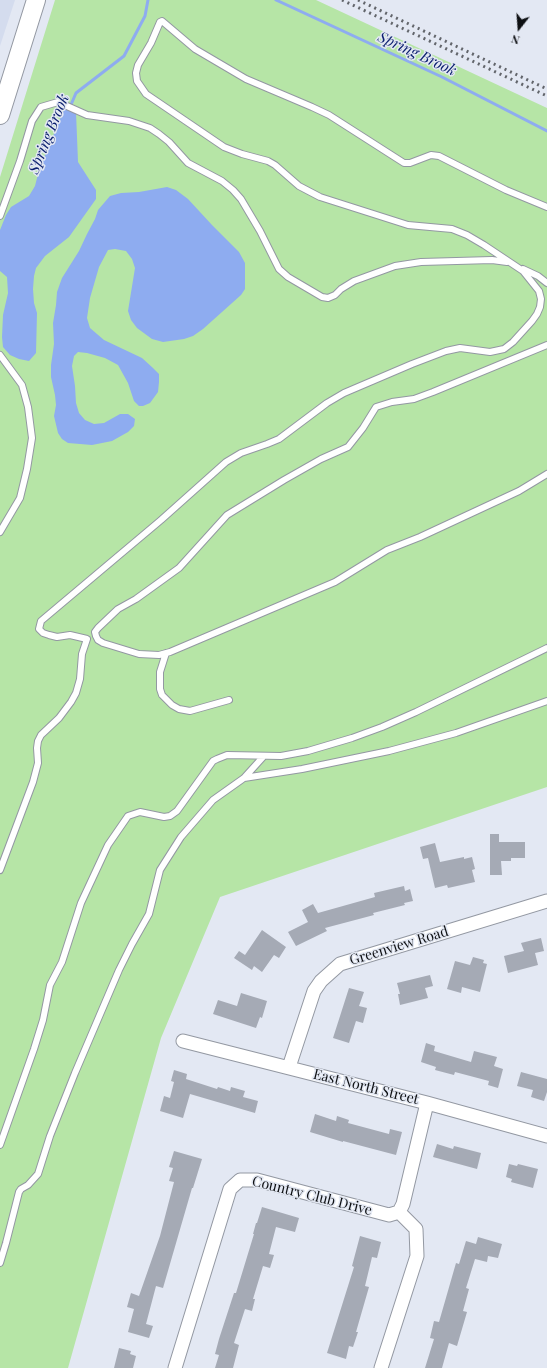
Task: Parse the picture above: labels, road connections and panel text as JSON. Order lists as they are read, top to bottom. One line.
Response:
{"streets":{"street":["Greenview Road","East North Street","Country Club Drive"]},"crossings":[["Greenview Road","East North Street"]],"water":["Spring Brook"],"north":"bottom"}
